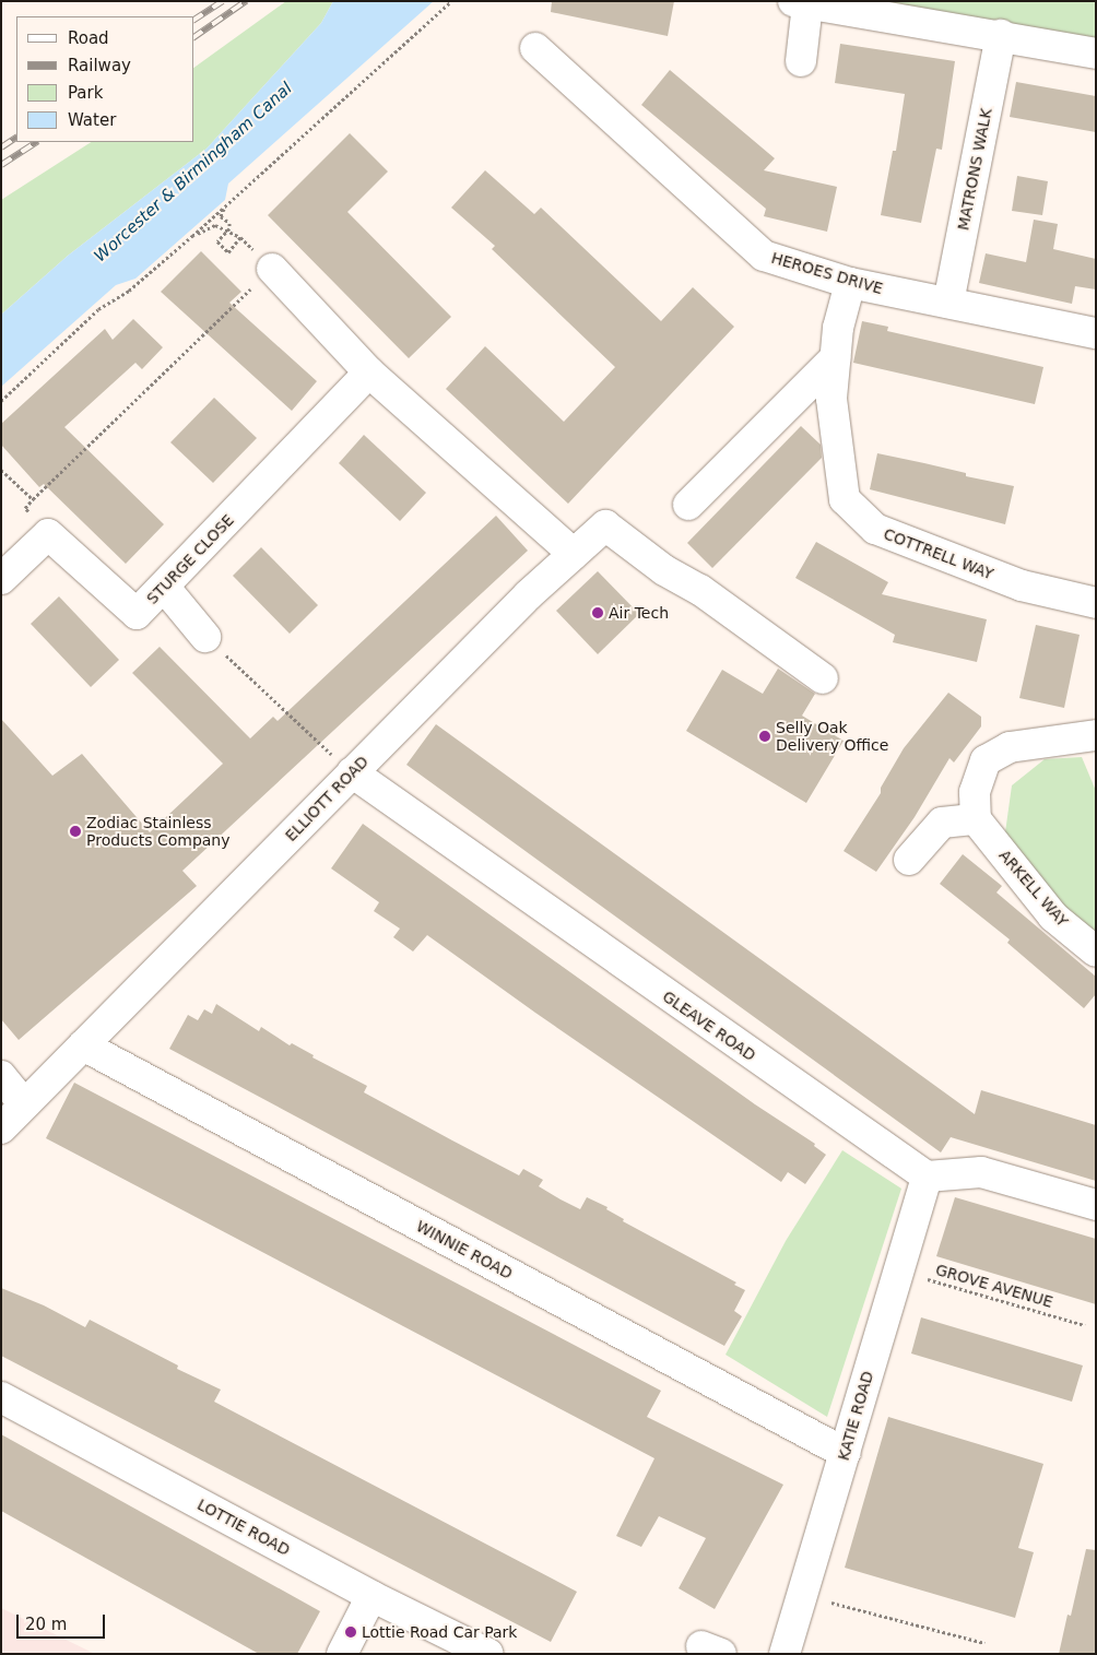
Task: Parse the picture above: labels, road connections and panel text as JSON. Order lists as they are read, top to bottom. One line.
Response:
{"streets":{"street":["MATRONS WALK","HEROES DRIVE","COTTRELL WAY","STURGE CLOSE","ELLIOTT ROAD","ARKELL WAY","GLEAVE ROAD","WINNIE ROAD","KATIE ROAD","LOTTIE ROAD"],"path":["GROVE AVENUE"]},"crossings":[["MATRONS WALK","HEROES DRIVE"],["HEROES DRIVE","COTTRELL WAY"],["ELLIOTT ROAD","GLEAVE ROAD"],["ELLIOTT ROAD","WINNIE ROAD"],["GLEAVE ROAD","KATIE ROAD"],["WINNIE ROAD","KATIE ROAD"],["GROVE AVENUE","KATIE ROAD"]],"water":["Worcester & Birmingham Canal"],"places":["Air Tech","Selly Oak Delivery Office","Zodiac Stainless Products Company","Lottie Road Car Park"],"legend":["Road","Railway","Park","Water"],"scale_bar":"20 m"}
